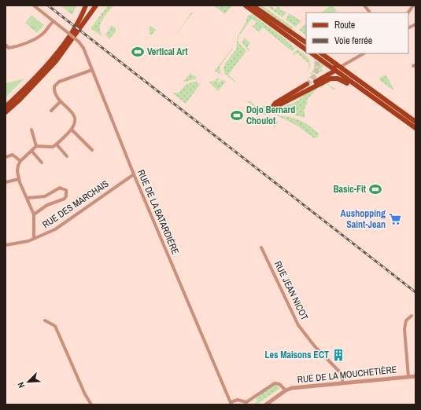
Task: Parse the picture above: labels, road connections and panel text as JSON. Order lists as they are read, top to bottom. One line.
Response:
{"streets":{"street":["RUE DES MARCHAIS","RUE DE LA BATARDIÈRE","RUE JEAN NICOT","RUE DE LA MOUCHETIÈRE"]},"crossings":[["RUE DES MARCHAIS","RUE DE LA BATARDIÈRE"],["RUE JEAN NICOT","RUE DE LA MOUCHETIÈRE"]],"places":{"sports":["Vertical Art","Dojo Bernard Choulot","Basic-Fit"],"supermarket":["Aushopping Saint-Jean"],"building":["Les Maisons ECT"]},"legend":["Route","Voie ferrée"],"north":"bottom left"}
